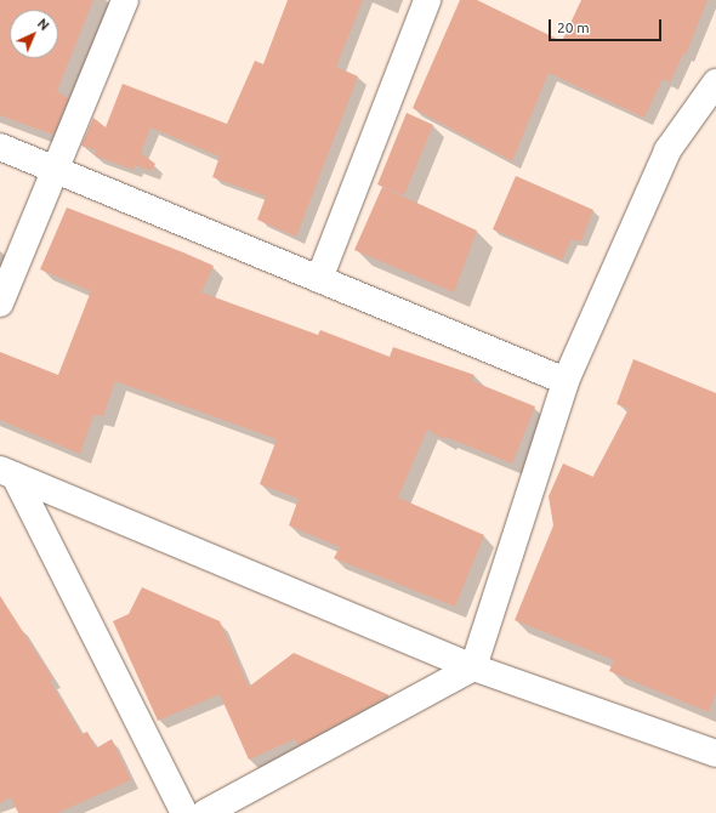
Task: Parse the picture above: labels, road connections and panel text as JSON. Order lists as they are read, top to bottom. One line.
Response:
{"scale_bar":"20 m","north":"top right"}
